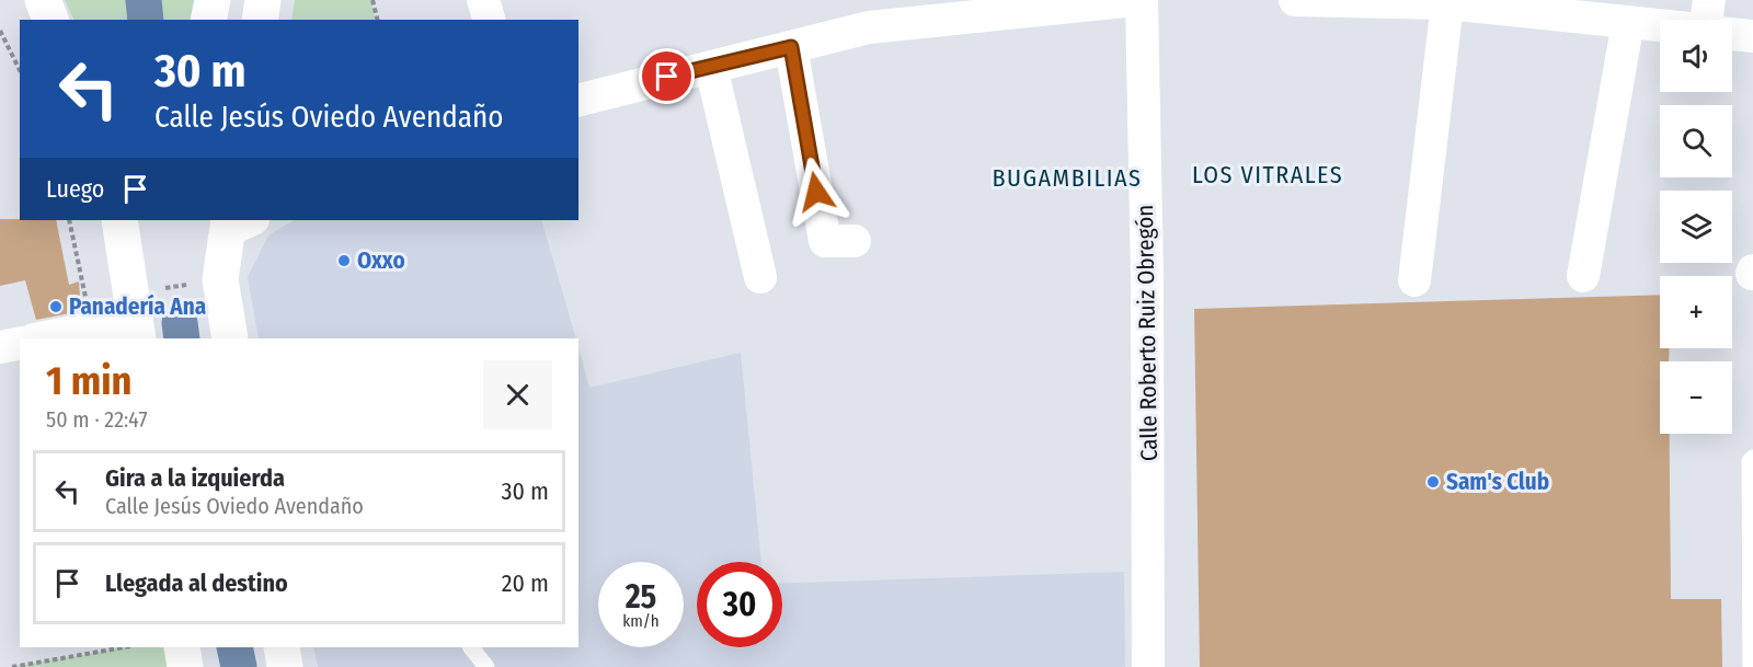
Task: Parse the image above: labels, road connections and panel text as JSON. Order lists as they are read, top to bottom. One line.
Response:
{"streets":{"street":["Calle Roberto Ruiz Obregón"]},"districts":["LOS VITRALES","BUGAMBILIAS"],"places":["Oxxo","Panadería Ana","Sam's Club"],"page":{"map_buttons":["+","−"],"turn":["30 m","Calle Jesús Oviedo Avendaño"],"then":"Luego","heading":["1 min","50 m · 22:47"],"list":[{"name":"Gira a la izquierda","note":"Calle Jesús Oviedo Avendaño","value":"30 m"},{"name":"Llegada al destino","value":"20 m"}],"speed":"25 km/h","limit":"30"}}
